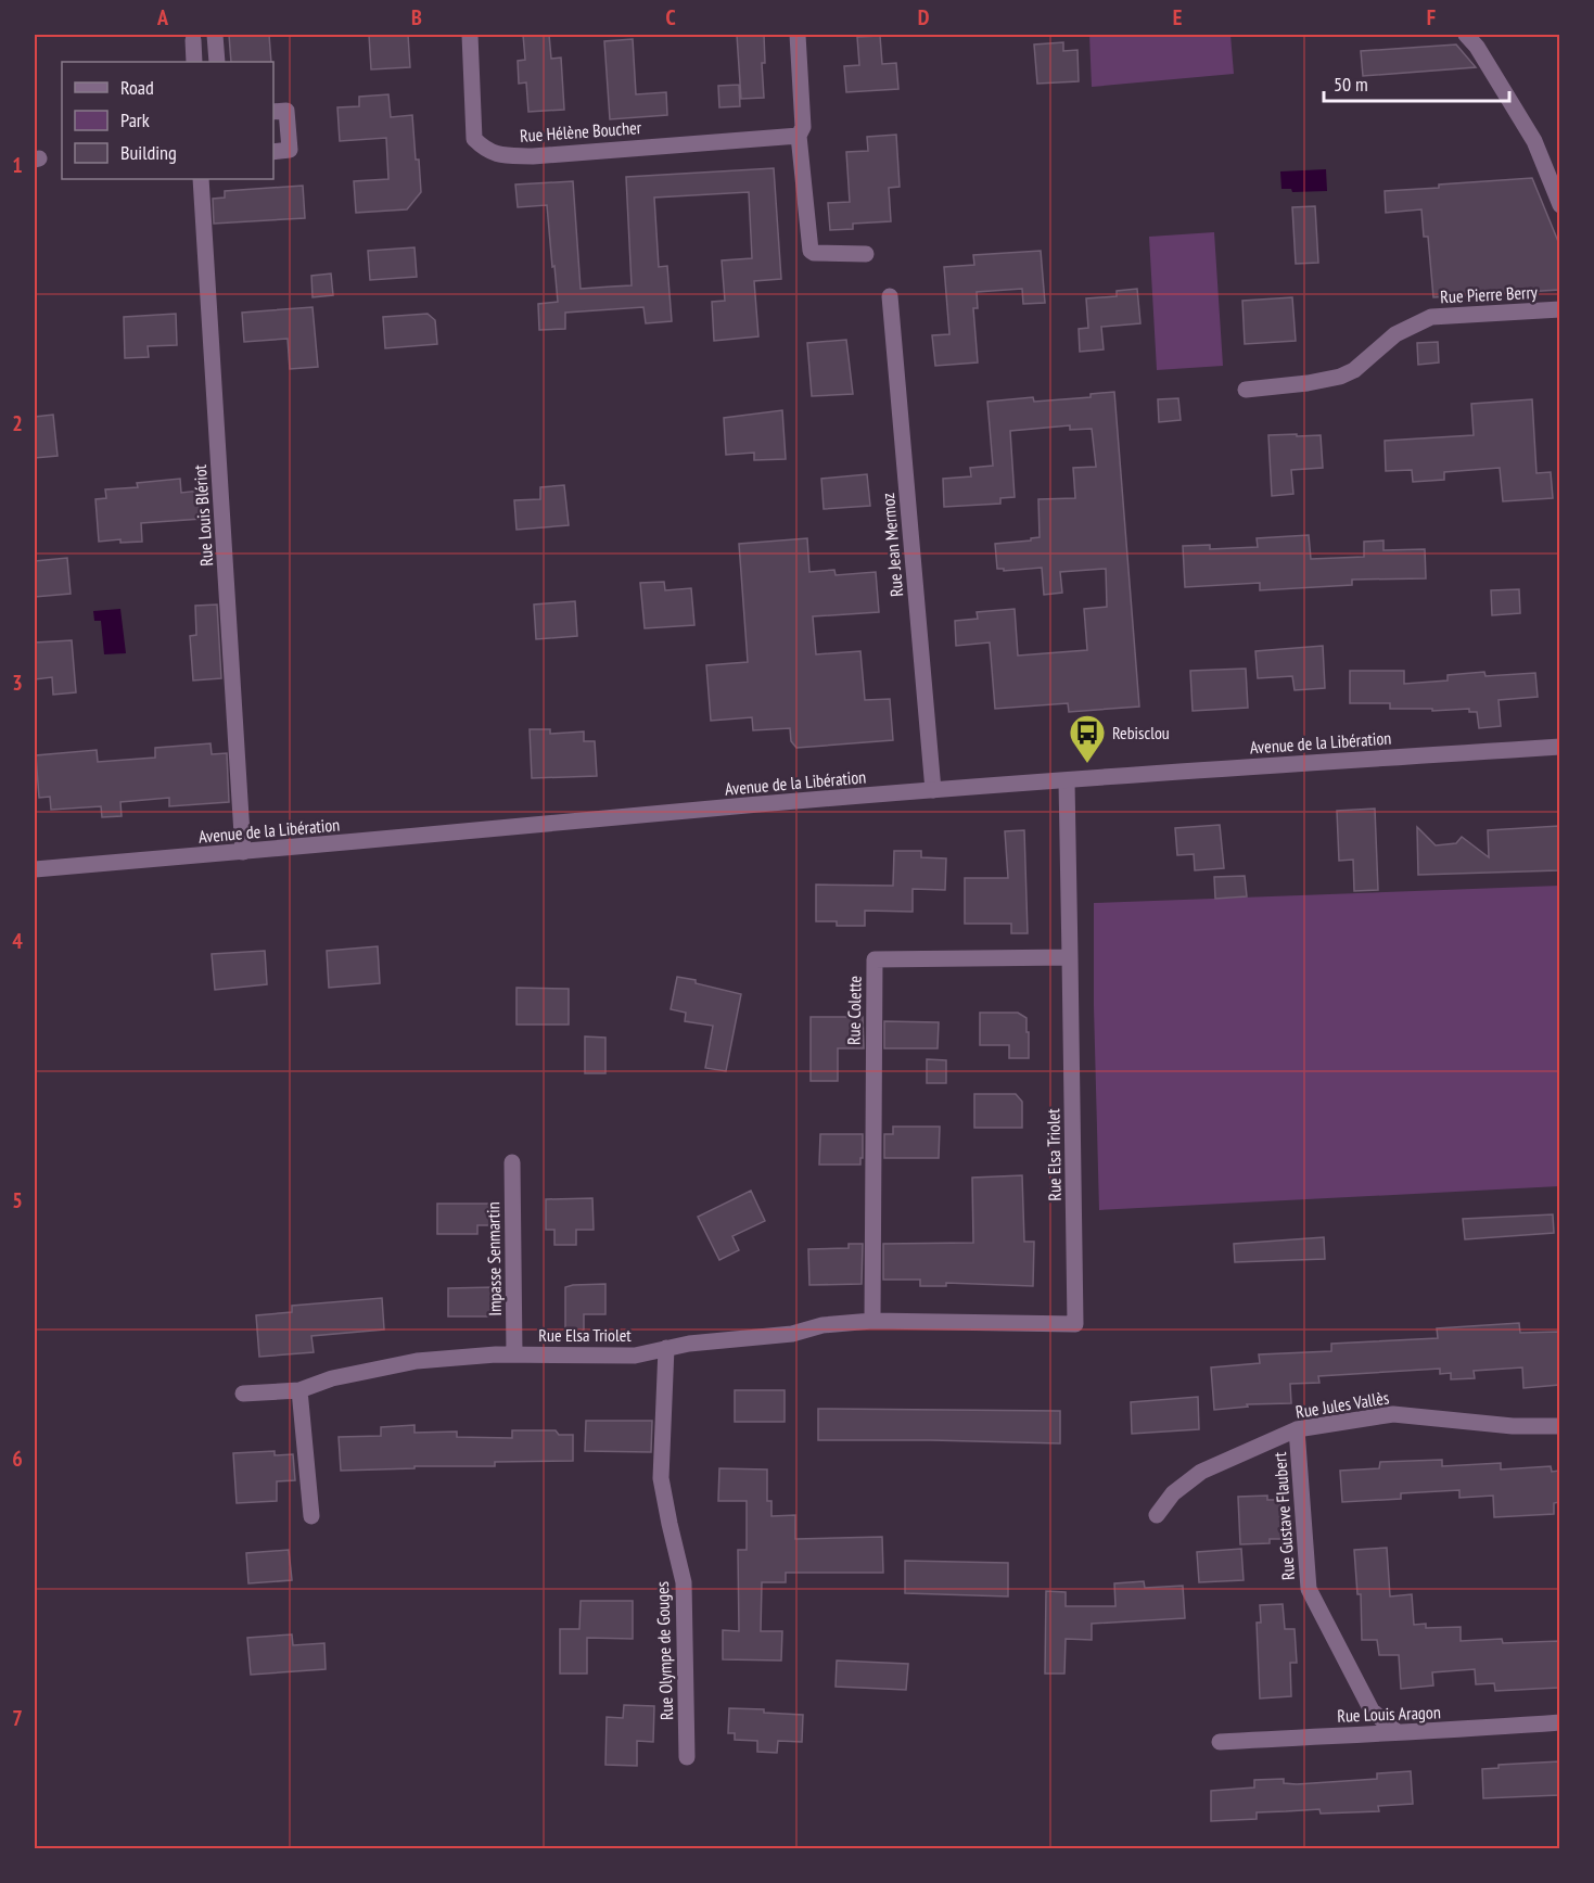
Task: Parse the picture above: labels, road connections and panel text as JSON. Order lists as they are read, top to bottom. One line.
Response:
{"streets":{"street":["Rue Hélène Boucher","Rue Pierre Berry","Rue Louis Blériot","Rue Jean Mermoz","Avenue de la Libération","Rue Colette","Rue Elsa Triolet","Impasse Senmartin","Rue Jules Vallès","Rue Gustave Flaubert","Rue Olympe de Gouges","Rue Louis Aragon"]},"crossings":[["Rue Louis Blériot","Avenue de la Libération"],["Rue Jean Mermoz","Avenue de la Libération"],["Avenue de la Libération","Rue Elsa Triolet"],["Rue Colette","Rue Elsa Triolet"],["Rue Elsa Triolet","Impasse Senmartin"],["Rue Elsa Triolet","Rue Olympe de Gouges"],["Rue Jules Vallès","Rue Gustave Flaubert"],["Rue Gustave Flaubert","Rue Louis Aragon"]],"places":{"bus stop":["Rebisclou"]},"legend":["Road","Park","Building"],"scale_bar":"50 m","grid":{"columns":["A","B","C","D","E","F"],"rows":["1","2","3","4","5","6","7"]}}
